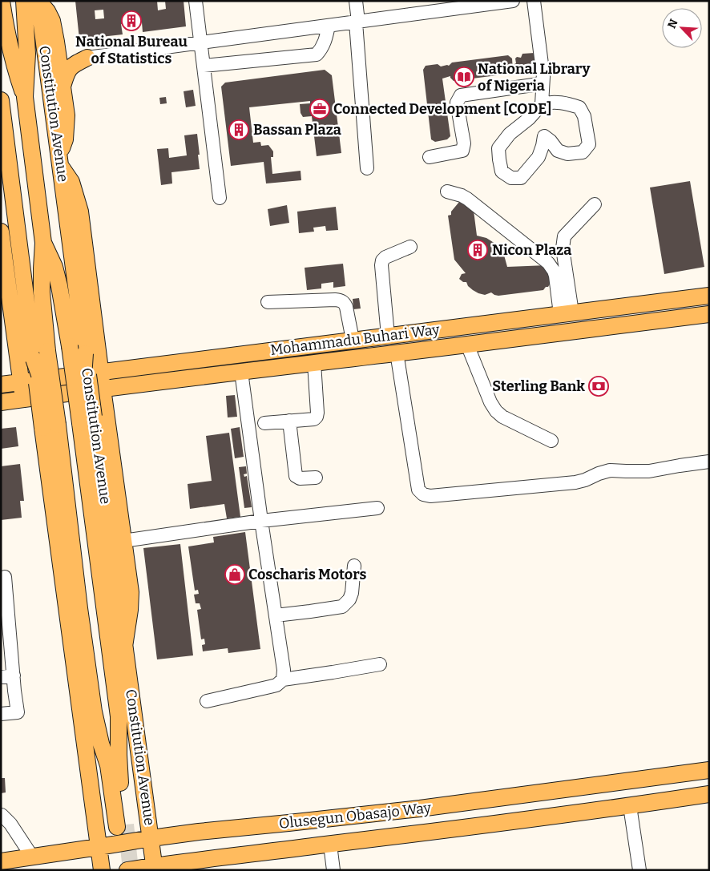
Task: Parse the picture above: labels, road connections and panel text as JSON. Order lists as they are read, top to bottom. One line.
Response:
{"streets":{"main road":["Constitution Avenue","Mohammadu Buhari Way","Olusegun Obasajo Way"]},"crossings":[["Constitution Avenue","Olusegun Obasajo Way"]],"places":{"building":["National Bureau of Statistics","Bassan Plaza","Nicon Plaza"],"library":["National Library of Nigeria"],"office":["Connected Development [CODE]"],"bank":["Sterling Bank"],"shop":["Coscharis Motors"]},"north":"top left"}
